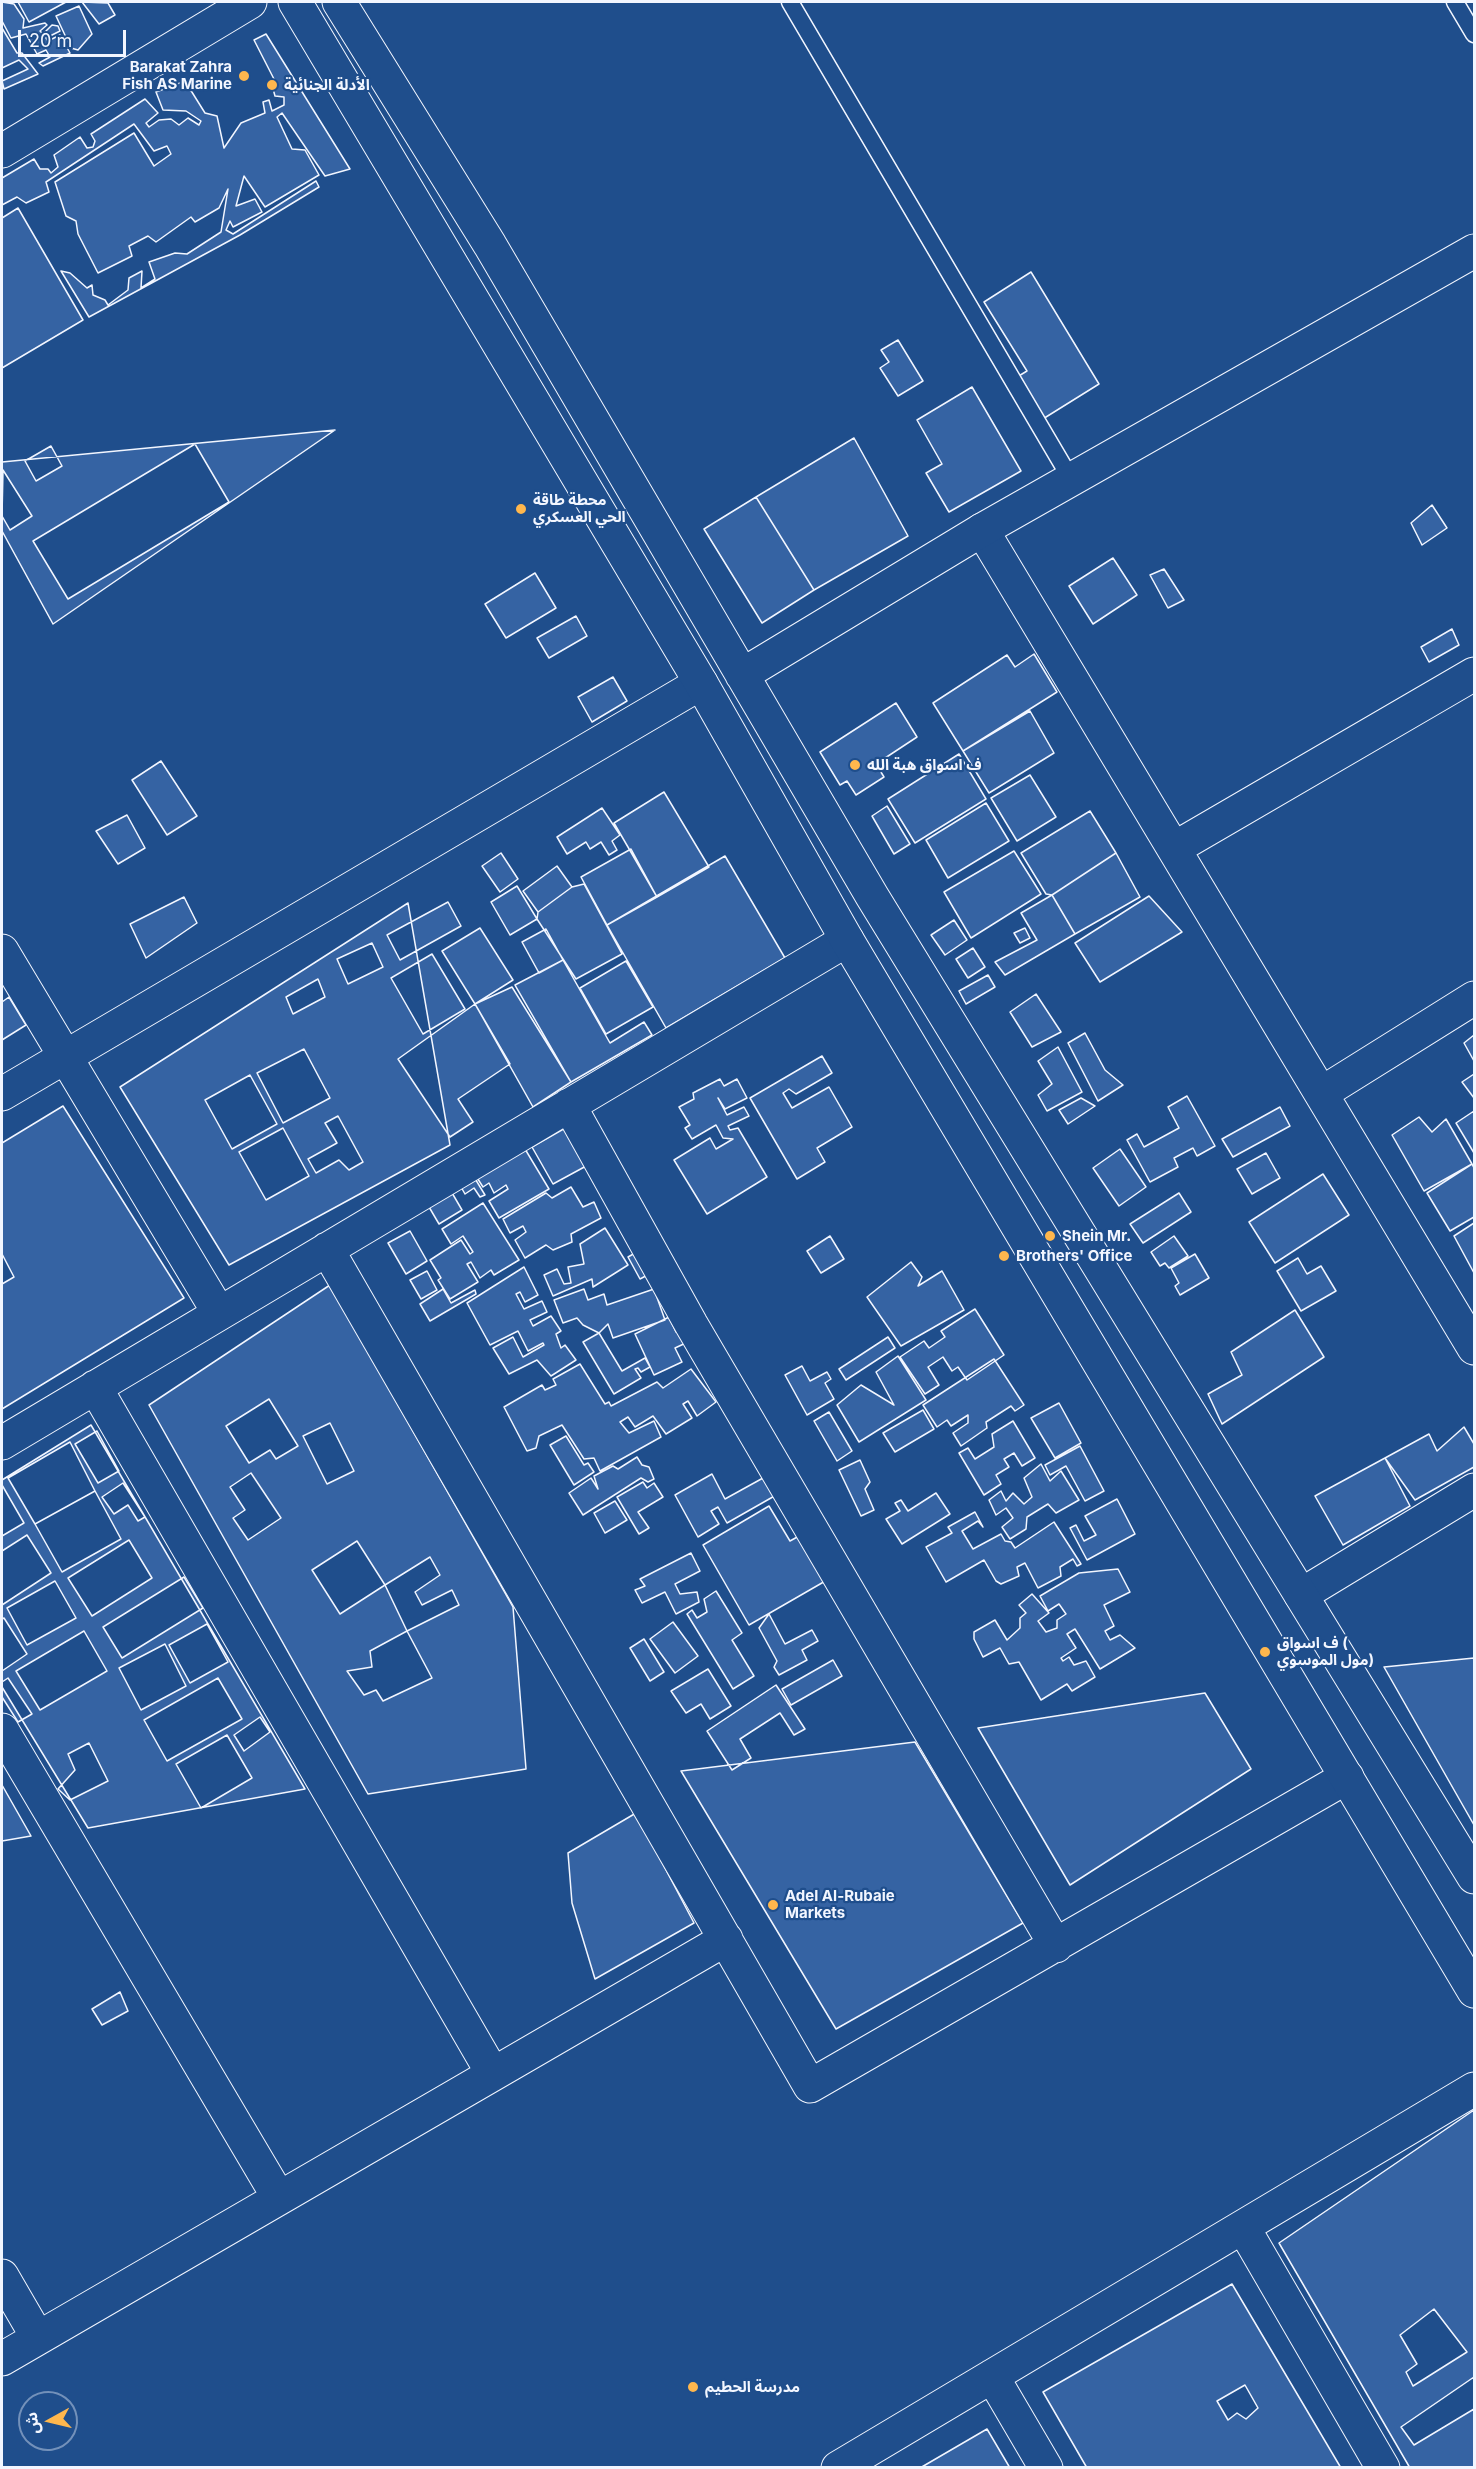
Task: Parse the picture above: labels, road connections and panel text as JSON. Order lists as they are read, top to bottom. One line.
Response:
{"places":["Barakat Zahra Fish AS Marine","الأدلة الجنائية","محطة طاقة الحي العسكري","ف اسواق هبة الله","Shein Mr.","Brothers' Office","ف اسواق ( مول الموسوي)","Adel Al-Rubaie Markets","مدرسة الحطيم"],"scale_bar":"20 m","north":"left"}
